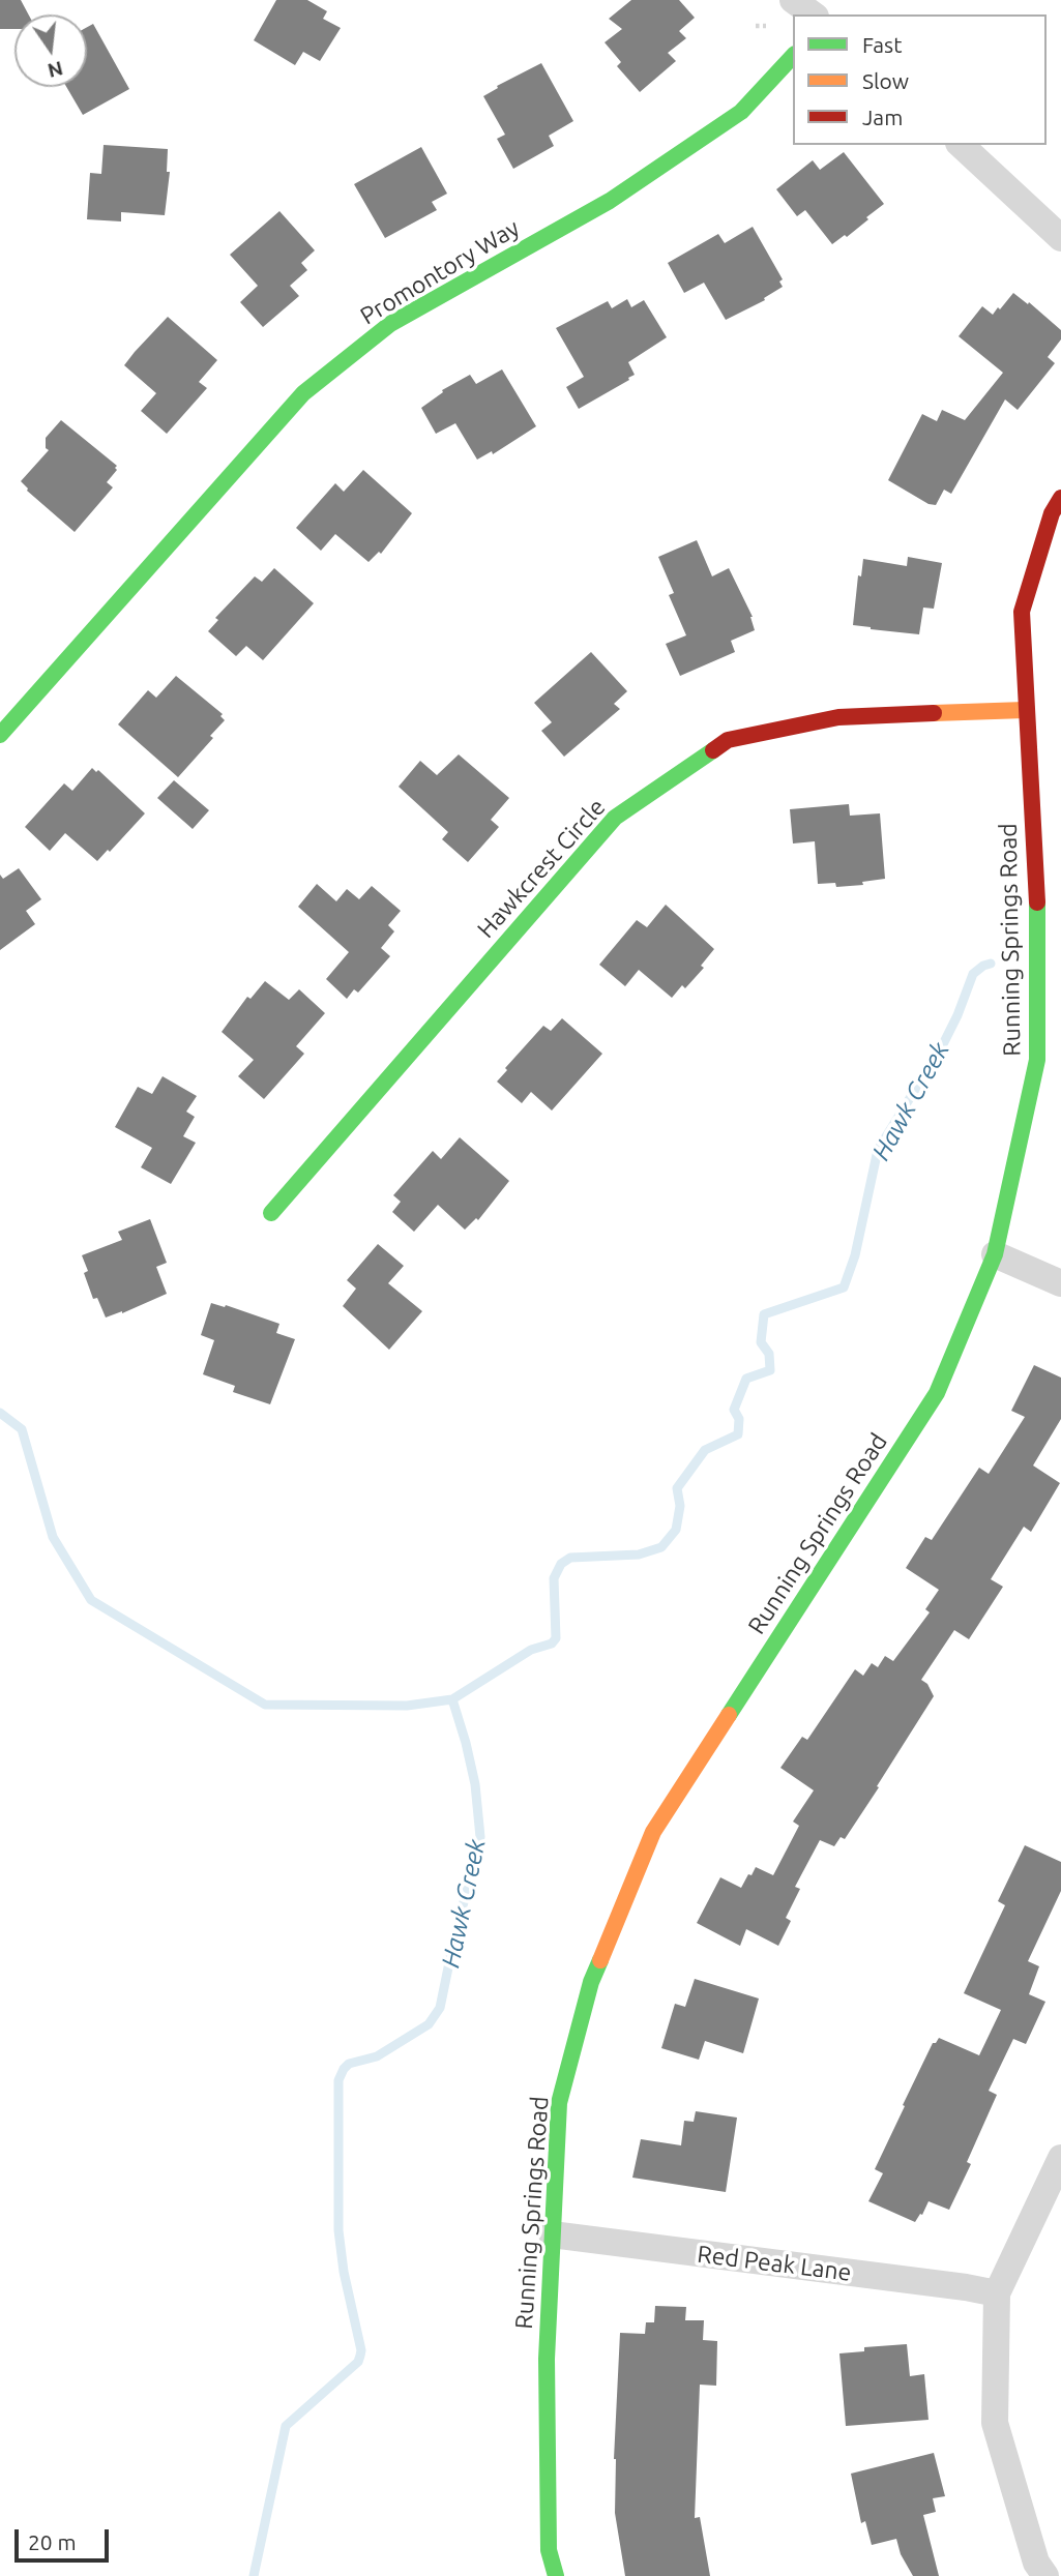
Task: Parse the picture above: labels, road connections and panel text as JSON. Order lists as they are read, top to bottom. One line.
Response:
{"streets":{"street":["Promontory Way","Hawkcrest Circle","Running Springs Road","Red Peak Lane"]},"crossings":[["Hawkcrest Circle","Running Springs Road"],["Running Springs Road","Red Peak Lane"]],"water":["Hawk Creek"],"legend":["Fast","Slow","Jam"],"scale_bar":"20 m","north":"bottom"}
